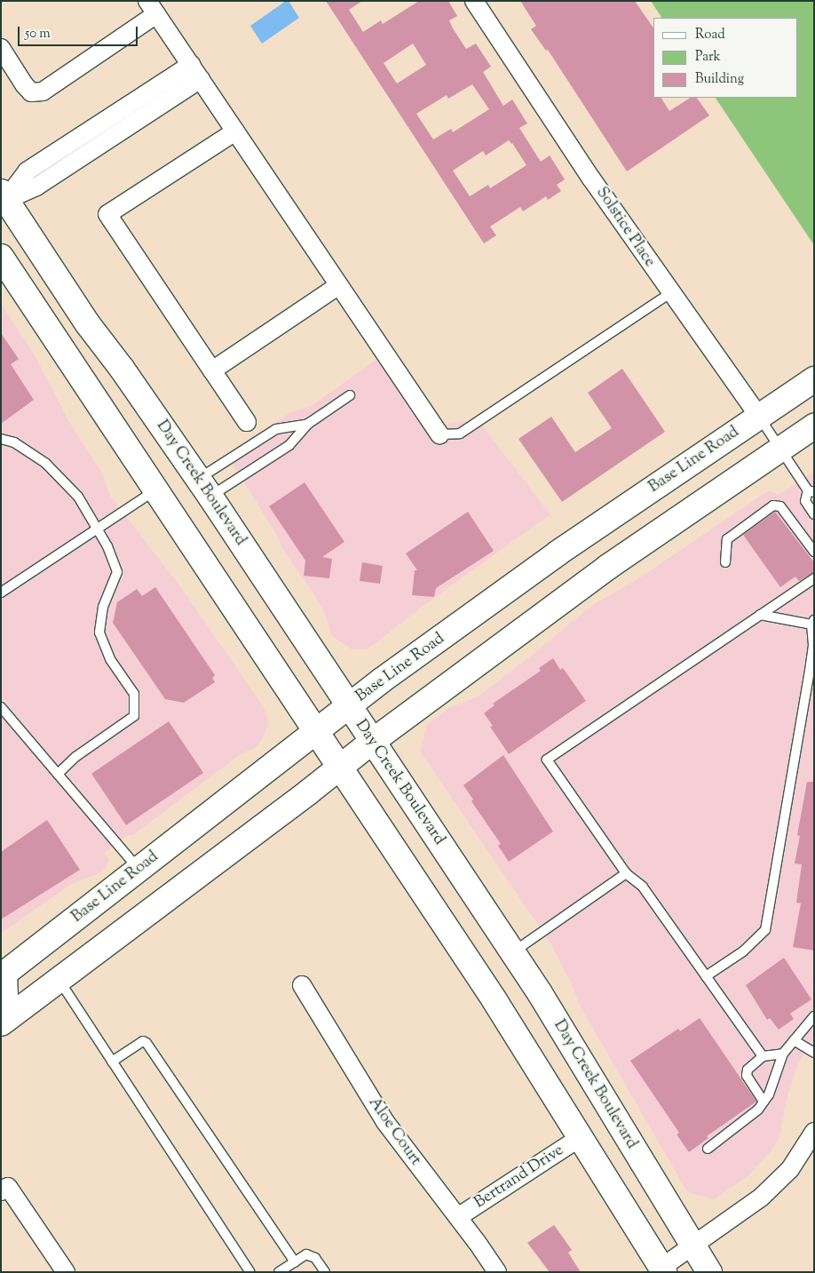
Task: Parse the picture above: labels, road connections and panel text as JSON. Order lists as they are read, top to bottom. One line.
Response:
{"streets":{"main road":["Base Line Road","Day Creek Boulevard"],"street":["Solstice Place","Aloe Court","Bertrand Drive"]},"crossings":[["Solstice Place","Base Line Road"],["Base Line Road","Day Creek Boulevard"],["Aloe Court","Bertrand Drive"]],"legend":["Road","Park","Building"],"scale_bar":"50 m"}
